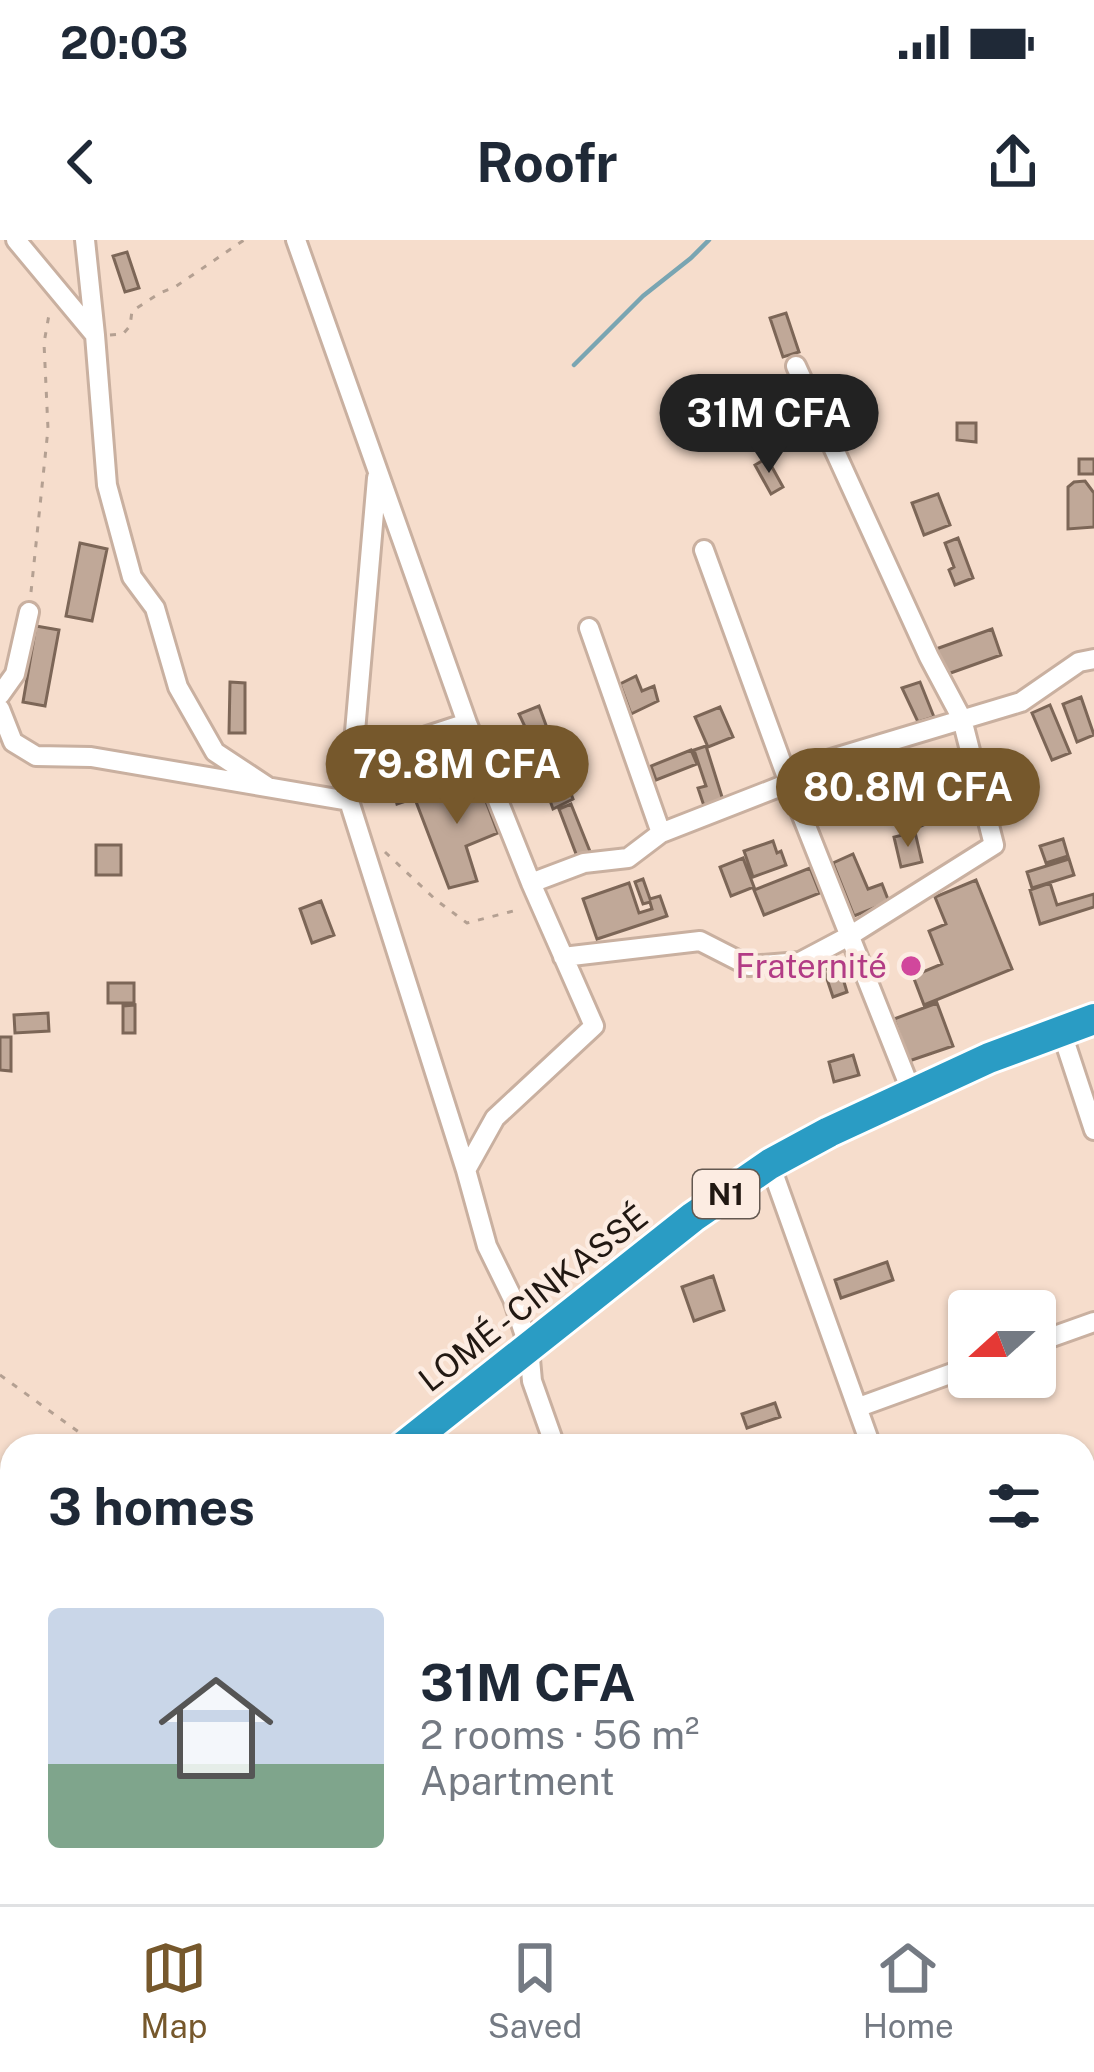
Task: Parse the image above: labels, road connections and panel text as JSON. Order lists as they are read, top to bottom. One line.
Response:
{"streets":{"highway":["N1","LOMÉ - CINKASSÉ"]},"places":["Fraternité"],"north":"left","page":{"status":"20:03","header":"Roofr","price":["31M CFA","79.8M CFA","80.8M CFA"],"heading":"3 homes","list":[{"name":"31M CFA","note":"2 rooms · 56 m² · Apartment"}],"tabs":["Map","Saved","Home"]}}
